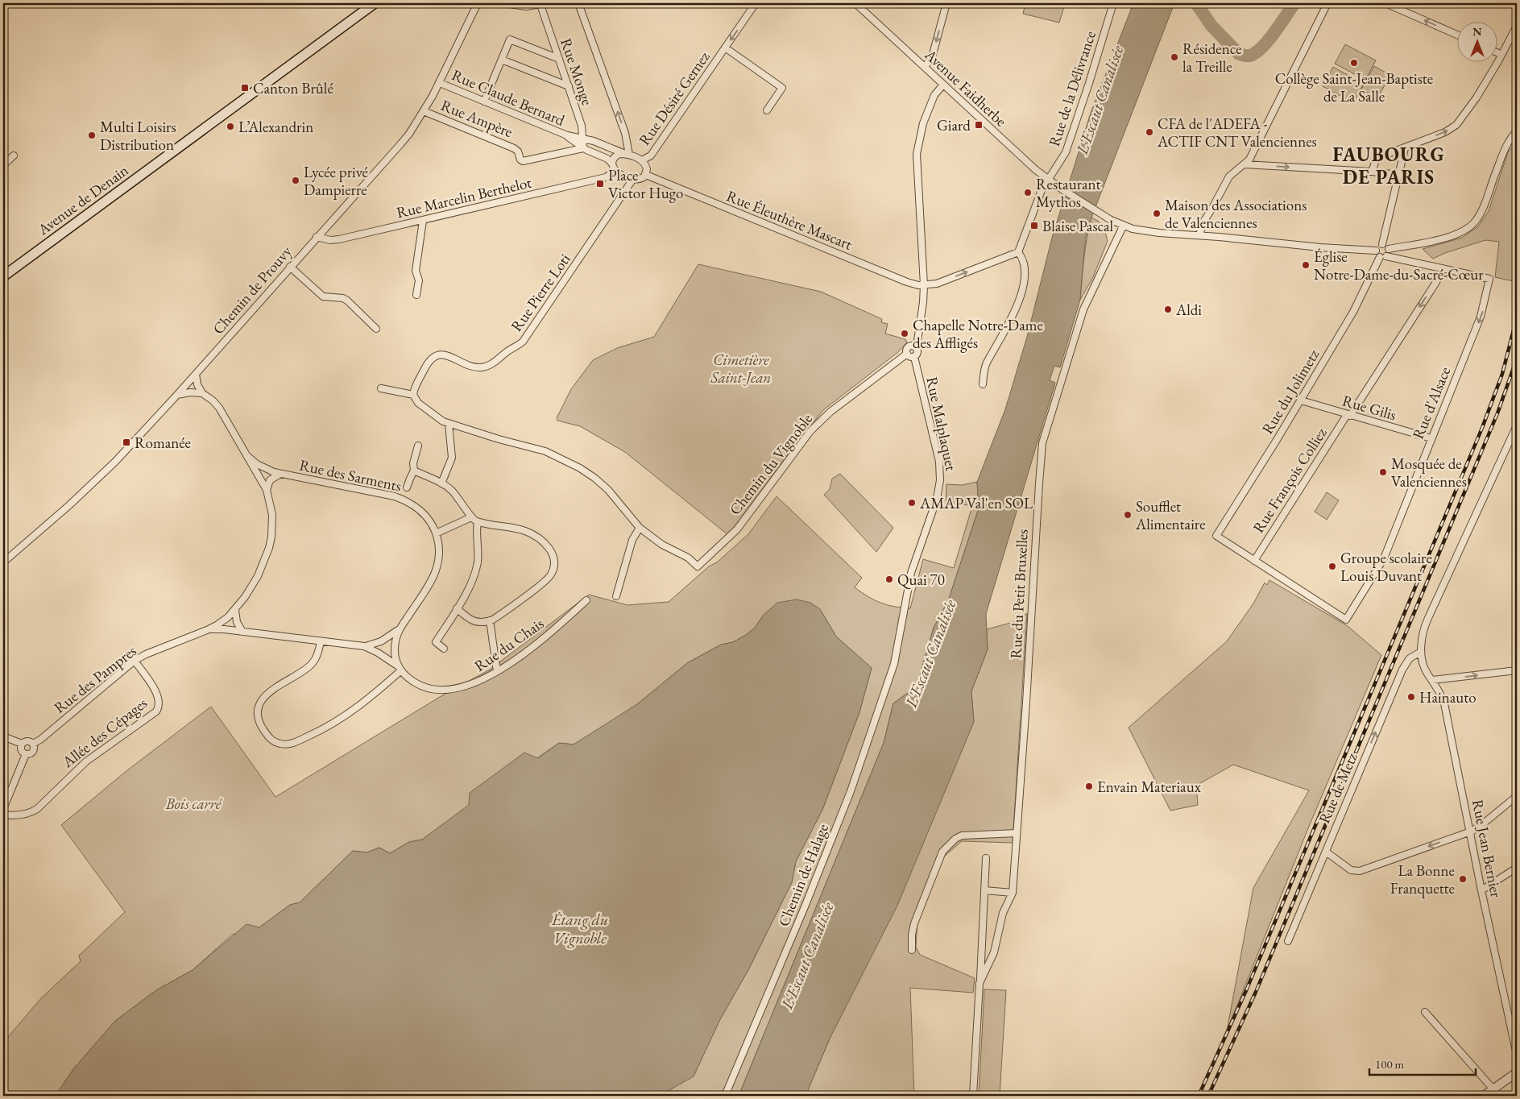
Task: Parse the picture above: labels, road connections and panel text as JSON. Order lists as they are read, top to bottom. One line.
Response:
{"streets":{"main road":["Avenue de Denain"],"street":["Rue Monge","Avenue Faidherbe","Rue de la Délivrance","Rue Claude Bernard","Rue Désiré Gernez","Rue Ampère","Rue Marcelin Berthelot","Rue Éleuthère Mascart","Chemin de Prouvy","Rue Pierre Loti","Rue du Jolimetz","Rue d'Alsace","Rue Gilis","Rue Malplaquet","Chemin du Vignoble","Rue des Sarments","Rue François Colliez","Rue du Petit Bruxelles","Rue du Chais","Rue des Pampres","Allée des Cépages","Rue de Metz","Rue Jean Bernier","Chemin de Halage"]},"crossings":[["Rue Monge","Rue Claude Bernard"],["Rue Monge","Rue Ampère"],["Avenue Faidherbe","Rue de la Délivrance"],["Avenue Faidherbe","Rue du Jolimetz"],["Avenue Faidherbe","Rue du Petit Bruxelles"],["Rue Claude Bernard","Rue Désiré Gernez"],["Rue Claude Bernard","Rue Ampère"],["Rue Claude Bernard","Rue Marcelin Berthelot"],["Rue Claude Bernard","Rue Éleuthère Mascart"],["Rue Claude Bernard","Chemin de Prouvy"],["Rue Claude Bernard","Rue Pierre Loti"],["Rue Désiré Gernez","Rue Marcelin Berthelot"],["Rue Désiré Gernez","Rue Éleuthère Mascart"],["Rue Désiré Gernez","Rue Pierre Loti"],["Rue Ampère","Chemin de Prouvy"],["Rue Marcelin Berthelot","Rue Éleuthère Mascart"],["Rue Marcelin Berthelot","Chemin de Prouvy"],["Rue Marcelin Berthelot","Rue Pierre Loti"],["Rue Éleuthère Mascart","Rue Pierre Loti"],["Chemin de Prouvy","Rue des Pampres"],["Rue du Jolimetz","Rue d'Alsace"],["Rue du Jolimetz","Rue Gilis"],["Rue du Jolimetz","Rue François Colliez"],["Rue d'Alsace","Rue Gilis"],["Rue d'Alsace","Rue François Colliez"],["Rue Gilis","Rue François Colliez"],["Rue Malplaquet","Chemin du Vignoble"],["Rue Malplaquet","Chemin de Halage"],["Rue des Sarments","Rue du Chais"],["Rue des Sarments","Rue des Pampres"],["Rue du Chais","Rue des Pampres"],["Rue des Pampres","Allée des Cépages"],["Rue de Metz","Rue Jean Bernier"]],"one_way":["Rue François Colliez","Rue de Metz"],"districts":["FAUBOURG DE PARIS"],"water":["L'Escaut Canalisée","Étang du Vignoble"],"parks":["Cimetière Saint-Jean","Bois carré"],"places":{"other":["Résidence la Treille","Collège Saint-Jean-Baptiste de La Salle","L’Alexandrin","CFA de l'ADEFA - ACTIF CNT Valenciennes","Multi Loisirs Distribution","Lycée privé Dampierre","Restaurant Mythos","Maison des Associations de Valenciennes","Église Notre-Dame-du-Sacré-Cœur","Aldi","Chapelle Notre-Dame des Affligés","Mosquée de Valenciennes","AMAP Val'en SOL","Soufflet Alimentaire","Groupe scolaire Louis Duvant","Quai 70","Hainauto","Envain Materiaux","La Bonne Franquette"],"transit":["Canton Brûlé","Giard","Place Victor Hugo","Blaise Pascal","Romanée"]},"scale_bar":"100 m","north":"top"}
